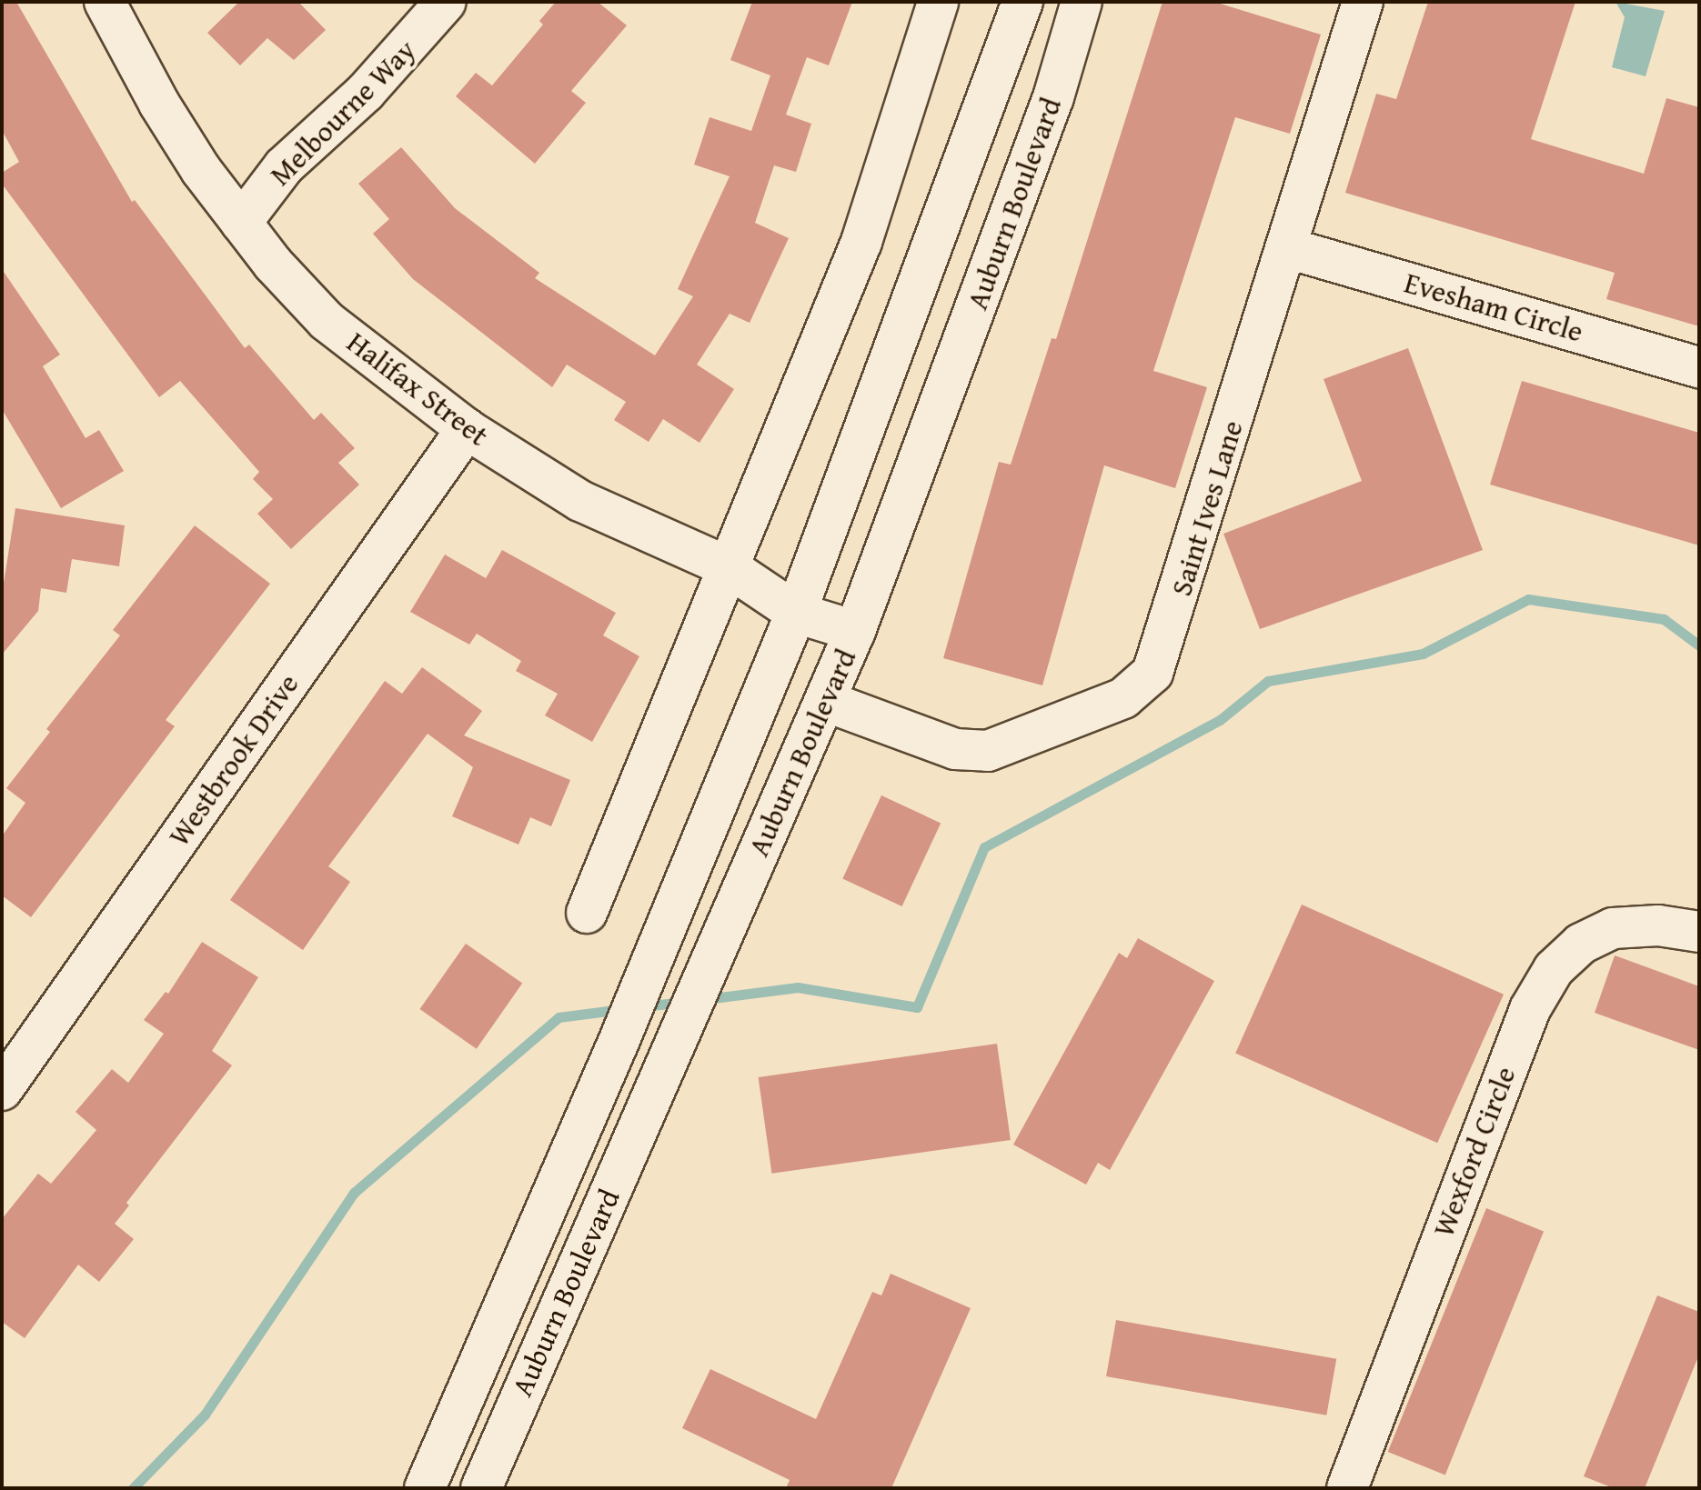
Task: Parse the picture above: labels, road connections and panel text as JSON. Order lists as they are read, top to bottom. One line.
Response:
{"streets":{"street":["Melbourne Way","Auburn Boulevard","Evesham Circle","Halifax Street","Saint Ives Lane","Westbrook Drive","Wexford Circle"]},"crossings":[["Melbourne Way","Halifax Street"],["Auburn Boulevard","Halifax Street"],["Auburn Boulevard","Saint Ives Lane"],["Evesham Circle","Saint Ives Lane"],["Halifax Street","Westbrook Drive"]]}
